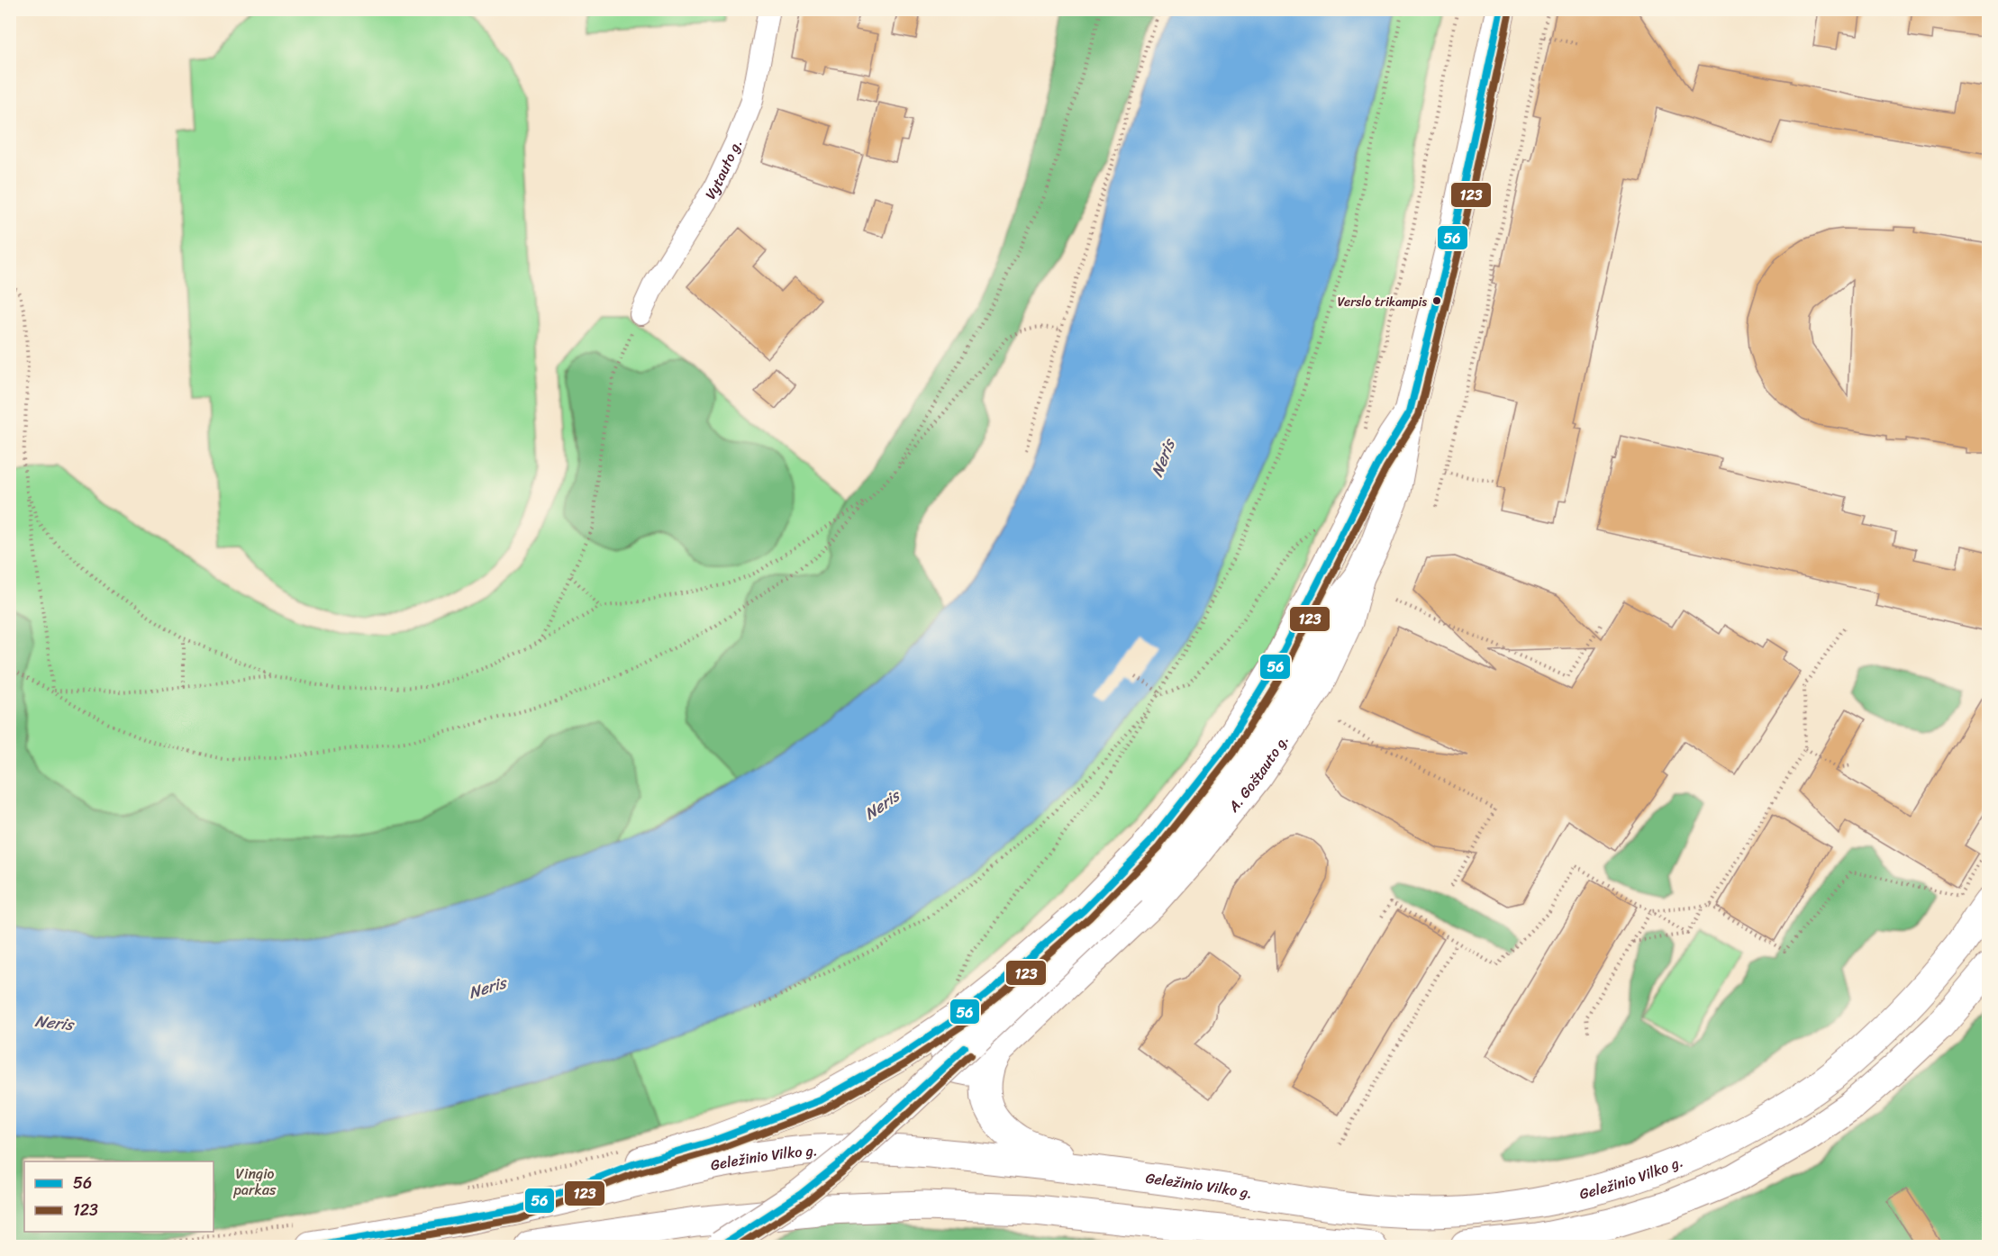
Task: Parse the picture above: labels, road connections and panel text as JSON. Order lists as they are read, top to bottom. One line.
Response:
{"streets":{"main road":["A. Goštauto g.","Geležinio Vilko g."],"street":["Vytauto g."]},"crossings":[["A. Goštauto g.","Geležinio Vilko g."]],"water":["Neris"],"parks":["Vingio parkas"],"places":["Verslo trikampis"],"lines":["transit line 56","transit line 123"],"legend":["56","123"]}
